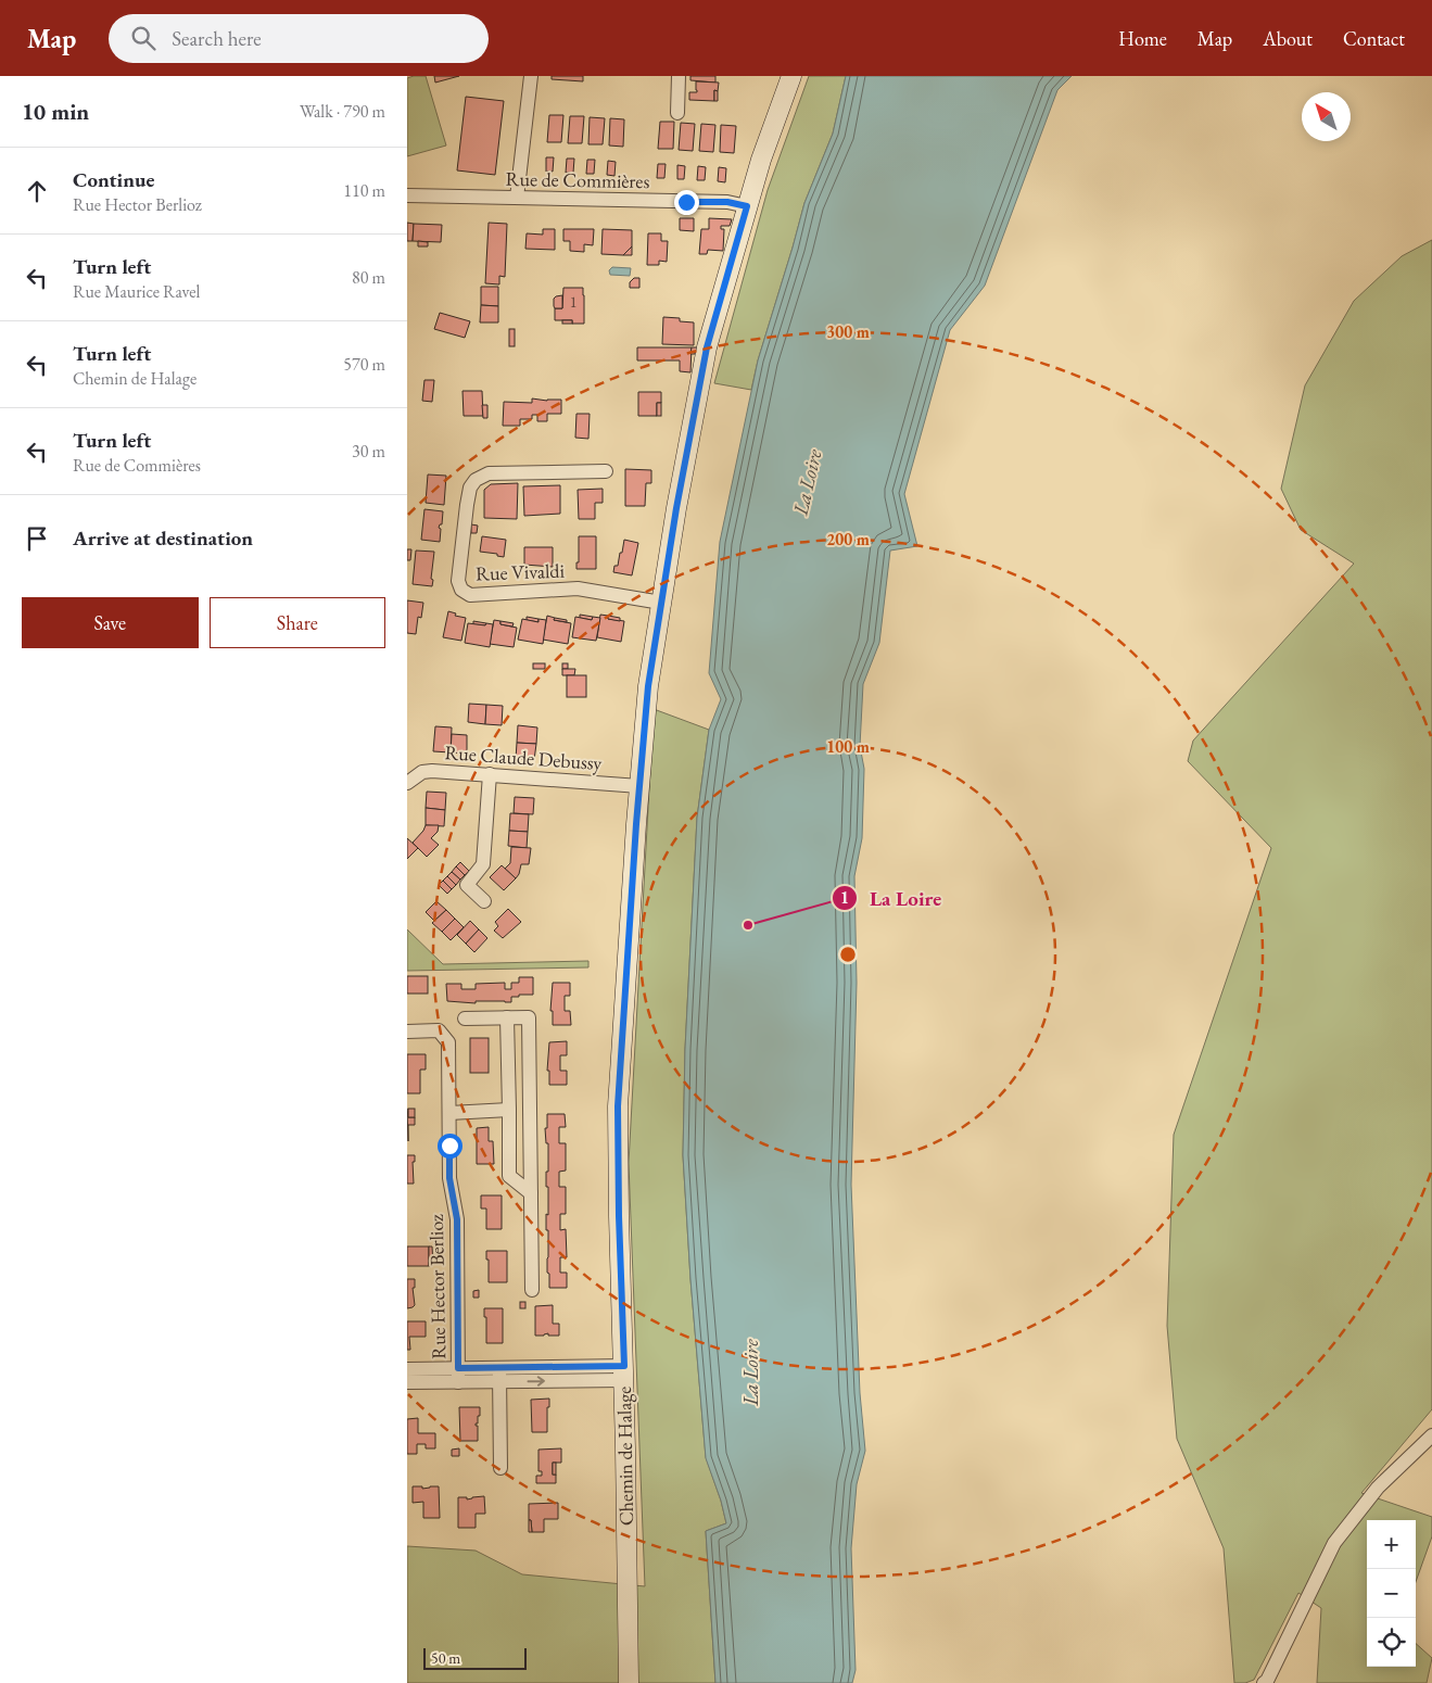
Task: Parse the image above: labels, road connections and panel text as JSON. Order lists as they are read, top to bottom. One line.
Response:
{"streets":{"main road":["Chemin de Halage"],"street":["Rue de Commières","Rue Vivaldi","Rue Claude Debussy","Rue Hector Berlioz"]},"crossings":[["Rue de Commières","Chemin de Halage"],["Rue Vivaldi","Chemin de Halage"],["Rue Claude Debussy","Chemin de Halage"]],"water":["La Loire"],"places":["La Loire"],"house_numbers":["1"],"scale_bar":"50 m","north":"top left","page":{"header":"Map","search":"Search here","nav":["Home","Map","About","Contact"],"heading":["10 min","Walk · 790 m"],"list":[["Continue","Rue Hector Berlioz","110 m"],["Turn left","Rue Maurice Ravel","80 m"],["Turn left","Chemin de Halage","570 m"],["Turn left","Rue de Commières","30 m"],"Arrive at destination"],"buttons":["Save","Share"],"map_buttons":["+","−"],"scale":"50 m"},"rings":["300 m","200 m","100 m"]}
